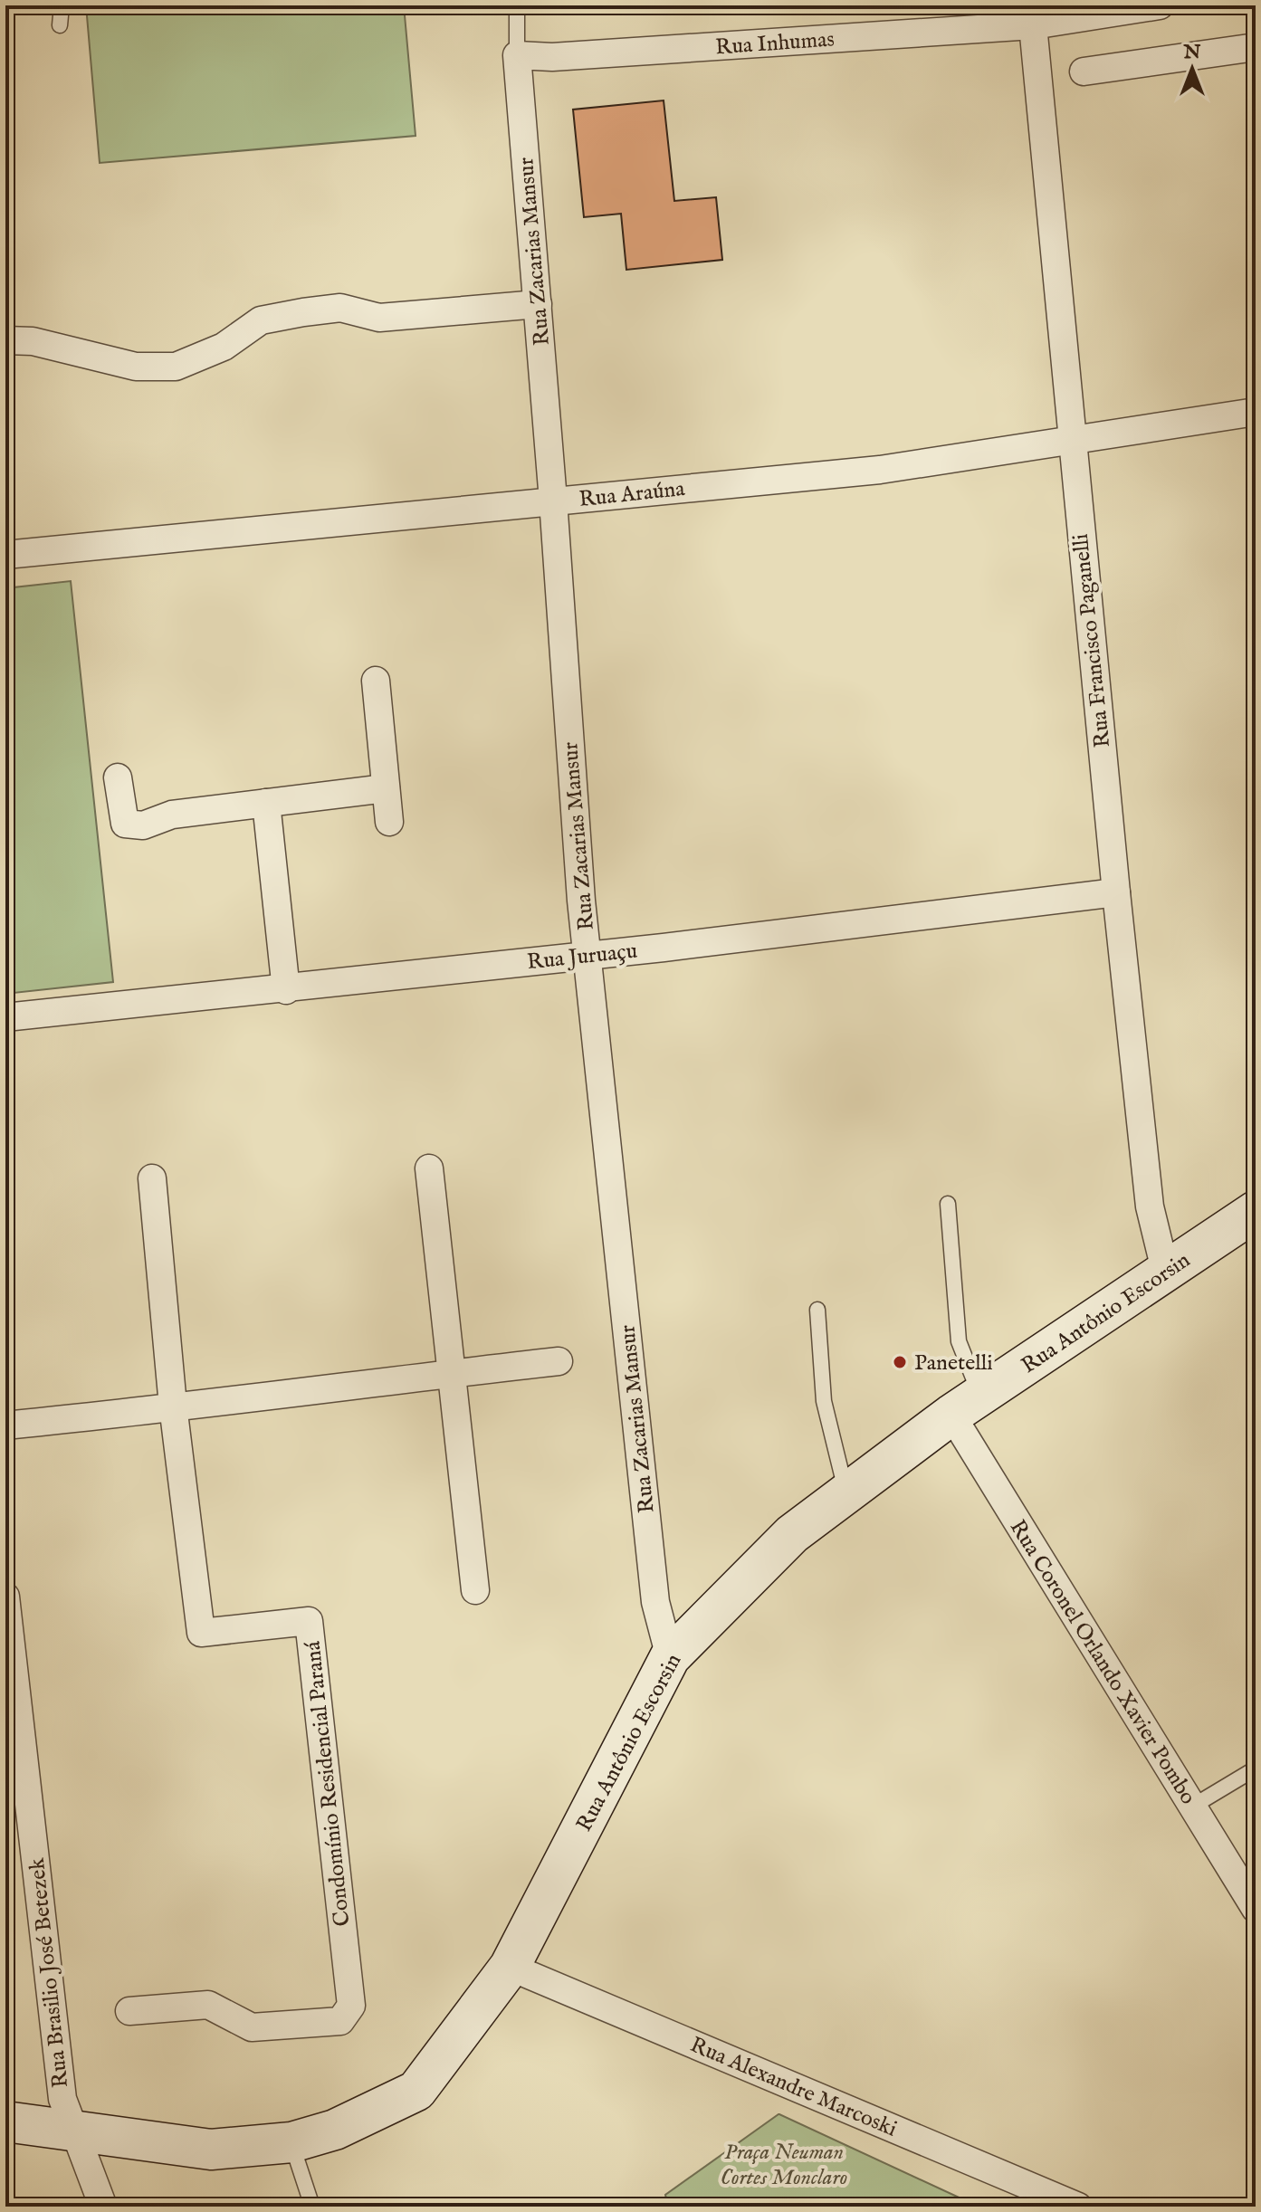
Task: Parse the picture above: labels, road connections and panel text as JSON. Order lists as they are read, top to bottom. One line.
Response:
{"streets":{"main road":["Rua Antônio Escorsin"],"street":["Rua Inhumas","Rua Zacarias Mansur","Rua Araúna","Rua Francisco Paganelli","Rua Juruaçu","Rua Coronel Orlando Xavier Pombo","Condomínio Residencial Paraná","Rua Brasilio José Betezek","Rua Alexandre Marcoski"]},"crossings":[["Rua Inhumas","Rua Zacarias Mansur"],["Rua Inhumas","Rua Francisco Paganelli"],["Rua Zacarias Mansur","Rua Araúna"],["Rua Zacarias Mansur","Rua Juruaçu"],["Rua Zacarias Mansur","Rua Antônio Escorsin"],["Rua Araúna","Rua Francisco Paganelli"],["Rua Francisco Paganelli","Rua Juruaçu"],["Rua Francisco Paganelli","Rua Antônio Escorsin"],["Rua Antônio Escorsin","Rua Coronel Orlando Xavier Pombo"],["Rua Antônio Escorsin","Rua Brasilio José Betezek"],["Rua Antônio Escorsin","Rua Alexandre Marcoski"]],"parks":["Praça Neuman Cortes Monclaro"],"places":["Panetelli"],"north":"top"}
